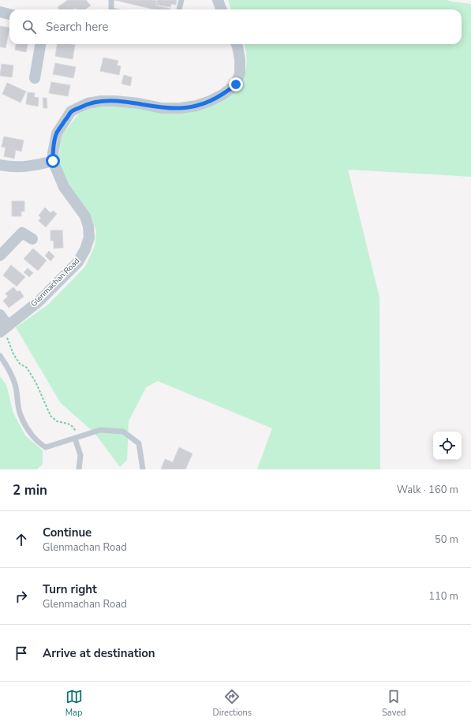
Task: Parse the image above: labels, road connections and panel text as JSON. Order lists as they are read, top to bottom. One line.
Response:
{"streets":{"street":["Glenmachan Road"]},"page":{"search":"Search here","heading":["2 min","Walk · 160 m"],"list":[["Continue","Glenmachan Road","50 m"],["Turn right","Glenmachan Road","110 m"],"Arrive at destination"],"nav":["Map","Directions","Saved"]}}
